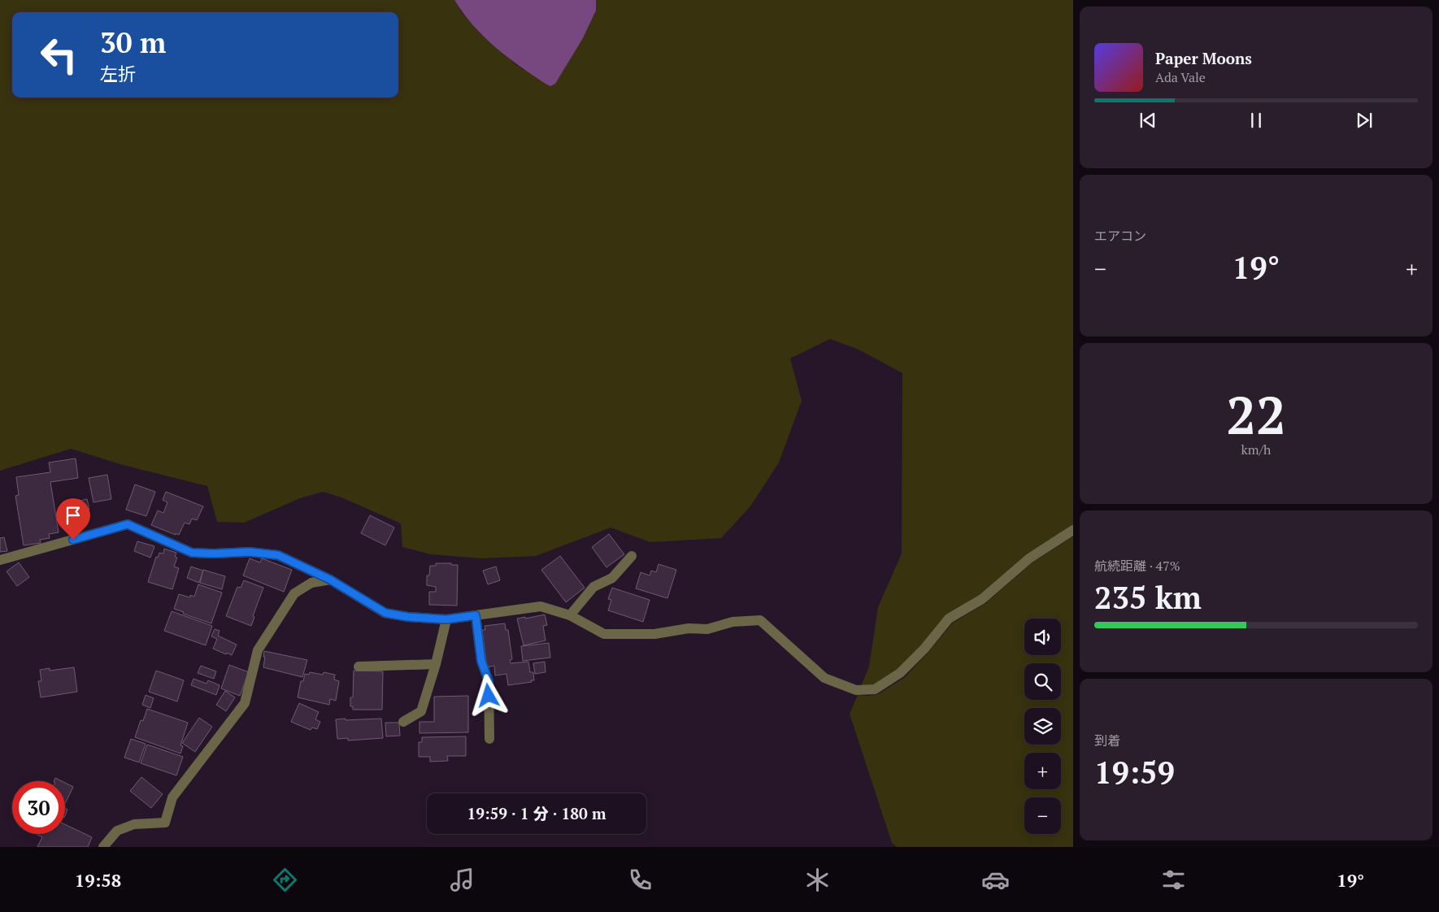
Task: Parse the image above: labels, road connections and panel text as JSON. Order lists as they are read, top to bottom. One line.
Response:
{"page":{"turn":["30 m","左折"],"song":["Paper Moons","Ada Vale"],"tile":["エアコン",["22","km/h"],["航続距離 · 47%","235 km"],["到着","19:59"]],"heat":["−","19°","+"],"map_buttons":["+","−"],"limit":"30","trip":"19:59 · 1 分 · 180 m","tabs":["19:58","19°"]}}
